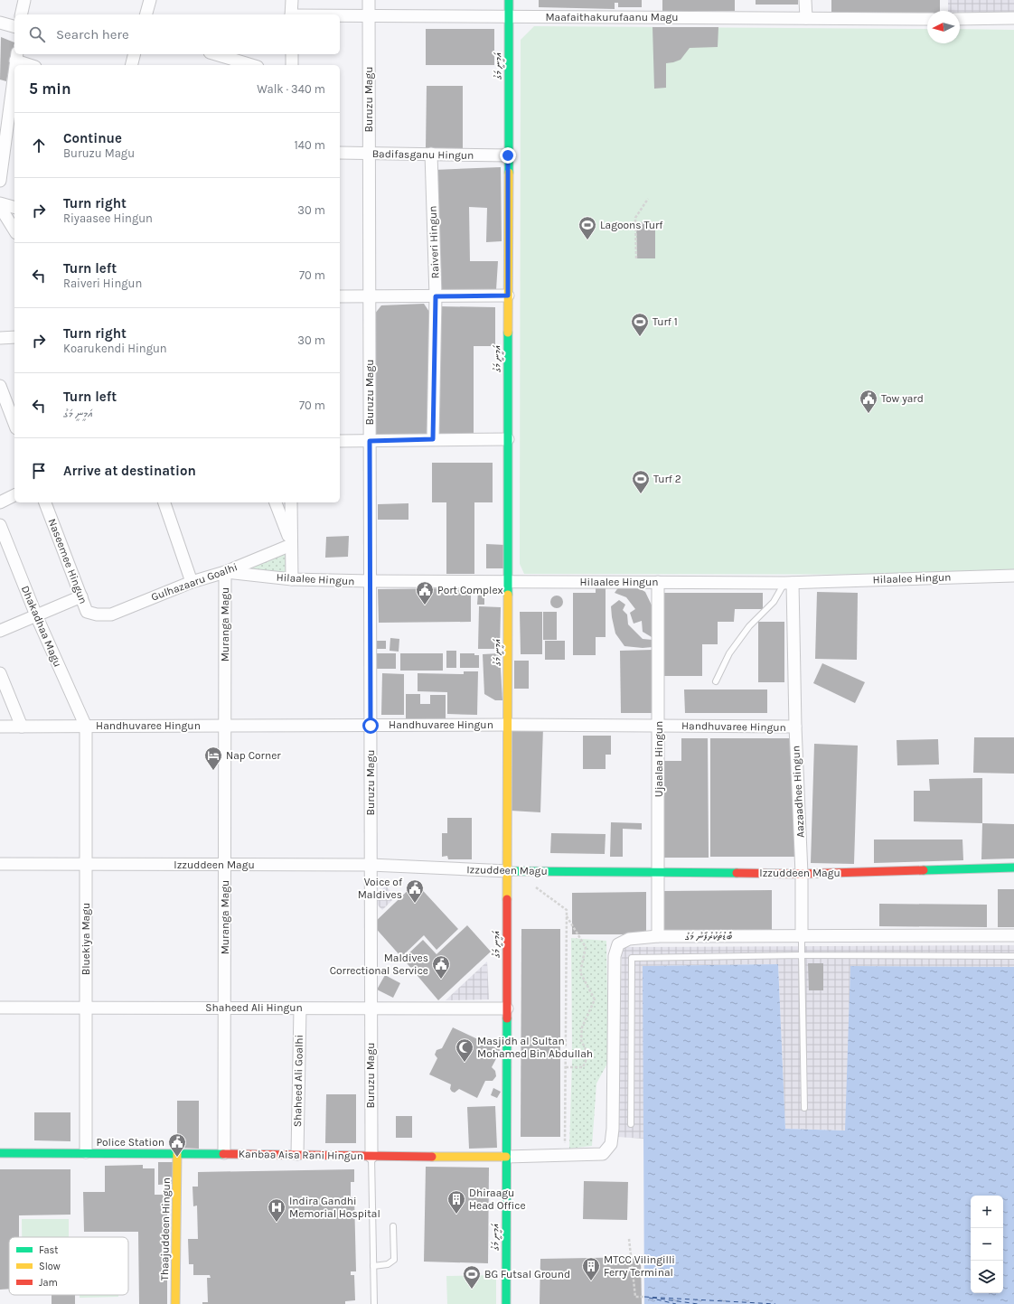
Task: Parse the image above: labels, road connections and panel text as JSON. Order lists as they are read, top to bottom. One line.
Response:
{"streets":{"main road":["އަމީނީ މަގު","Izzuddeen Magu","Kanbaa Aisa Rani Hingun","Thaajuddeen Hingun"],"street":["Maafaithakurufaanu Magu","Buruzu Magu","Badifasganu Hingun","Raiveri Hingun","Naseemee Hingun","Hilaalee Hingun","Gulhazaaru Goalhi","Muranga Magu","Dhakadhaa Magu","Handhuvaree Hingun","Ujaalaa Hingun","Aazaadhee Hingun","ބޮޑުތަކުރުފާނު މަގު","Bluekiya Magu","Shaheed Ali Hingun","Shaheed Ali Goalhi"]},"crossings":[["Maafaithakurufaanu Magu","އަމީނީ މަގު"],["Maafaithakurufaanu Magu","Buruzu Magu"],["އަމީނީ މަގު","Badifasganu Hingun"],["އަމީނީ މަގު","Hilaalee Hingun"],["އަމީނީ މަގު","Handhuvaree Hingun"],["އަމީނީ މަގު","Izzuddeen Magu"],["އަމީނީ މަގު","Shaheed Ali Hingun"],["އަމީނީ މަގު","Kanbaa Aisa Rani Hingun"],["Buruzu Magu","Badifasganu Hingun"],["Buruzu Magu","Hilaalee Hingun"],["Buruzu Magu","Handhuvaree Hingun"],["Buruzu Magu","Izzuddeen Magu"],["Buruzu Magu","Shaheed Ali Hingun"],["Buruzu Magu","Kanbaa Aisa Rani Hingun"],["Badifasganu Hingun","Raiveri Hingun"],["Naseemee Hingun","Gulhazaaru Goalhi"],["Hilaalee Hingun","Gulhazaaru Goalhi"],["Hilaalee Hingun","Muranga Magu"],["Hilaalee Hingun","Ujaalaa Hingun"],["Hilaalee Hingun","Aazaadhee Hingun"],["Gulhazaaru Goalhi","Muranga Magu"],["Muranga Magu","Handhuvaree Hingun"],["Muranga Magu","Izzuddeen Magu"],["Muranga Magu","Shaheed Ali Hingun"],["Muranga Magu","Kanbaa Aisa Rani Hingun"],["Dhakadhaa Magu","Handhuvaree Hingun"],["Dhakadhaa Magu","Bluekiya Magu"],["Handhuvaree Hingun","Ujaalaa Hingun"],["Handhuvaree Hingun","Aazaadhee Hingun"],["Handhuvaree Hingun","Bluekiya Magu"],["Ujaalaa Hingun","Izzuddeen Magu"],["Ujaalaa Hingun","ބޮޑުތަކުރުފާނު މަގު"],["Aazaadhee Hingun","Izzuddeen Magu"],["Aazaadhee Hingun","ބޮޑުތަކުރުފާނު މަގު"],["Izzuddeen Magu","Bluekiya Magu"],["ބޮޑުތަކުރުފާނު މަގު","Kanbaa Aisa Rani Hingun"],["Bluekiya Magu","Shaheed Ali Hingun"],["Bluekiya Magu","Kanbaa Aisa Rani Hingun"],["Shaheed Ali Hingun","Shaheed Ali Goalhi"],["Shaheed Ali Goalhi","Kanbaa Aisa Rani Hingun"],["Kanbaa Aisa Rani Hingun","Thaajuddeen Hingun"]],"places":{"sports":["Lagoons Turf","Turf 1","Turf 2","BG Futsal Ground"],"public building":["Tow yard","Port Complex","Voice of Maldives","Maldives Correctional Service","Police Station"],"hotel":["Nap Corner"],"mosque":["Masjidh al Sultan Mohamed Bin Abdullah"],"building":["Dhiraagu Head Office","MTCC Vilingilli Ferry Terminal"],"hospital":["Indira Gandhi Memorial Hospital"]},"legend":["Fast","Slow","Jam"],"north":"left","page":{"search":"Search here","heading":["5 min","Walk · 340 m"],"list":[["Continue","Buruzu Magu","140 m"],["Turn right","Riyaasee Hingun","30 m"],["Turn left","Raiveri Hingun","70 m"],["Turn right","Koarukendi Hingun","30 m"],["Turn left","އަމީނީ މަގު","70 m"],"Arrive at destination"],"map_buttons":["+","−"]}}
